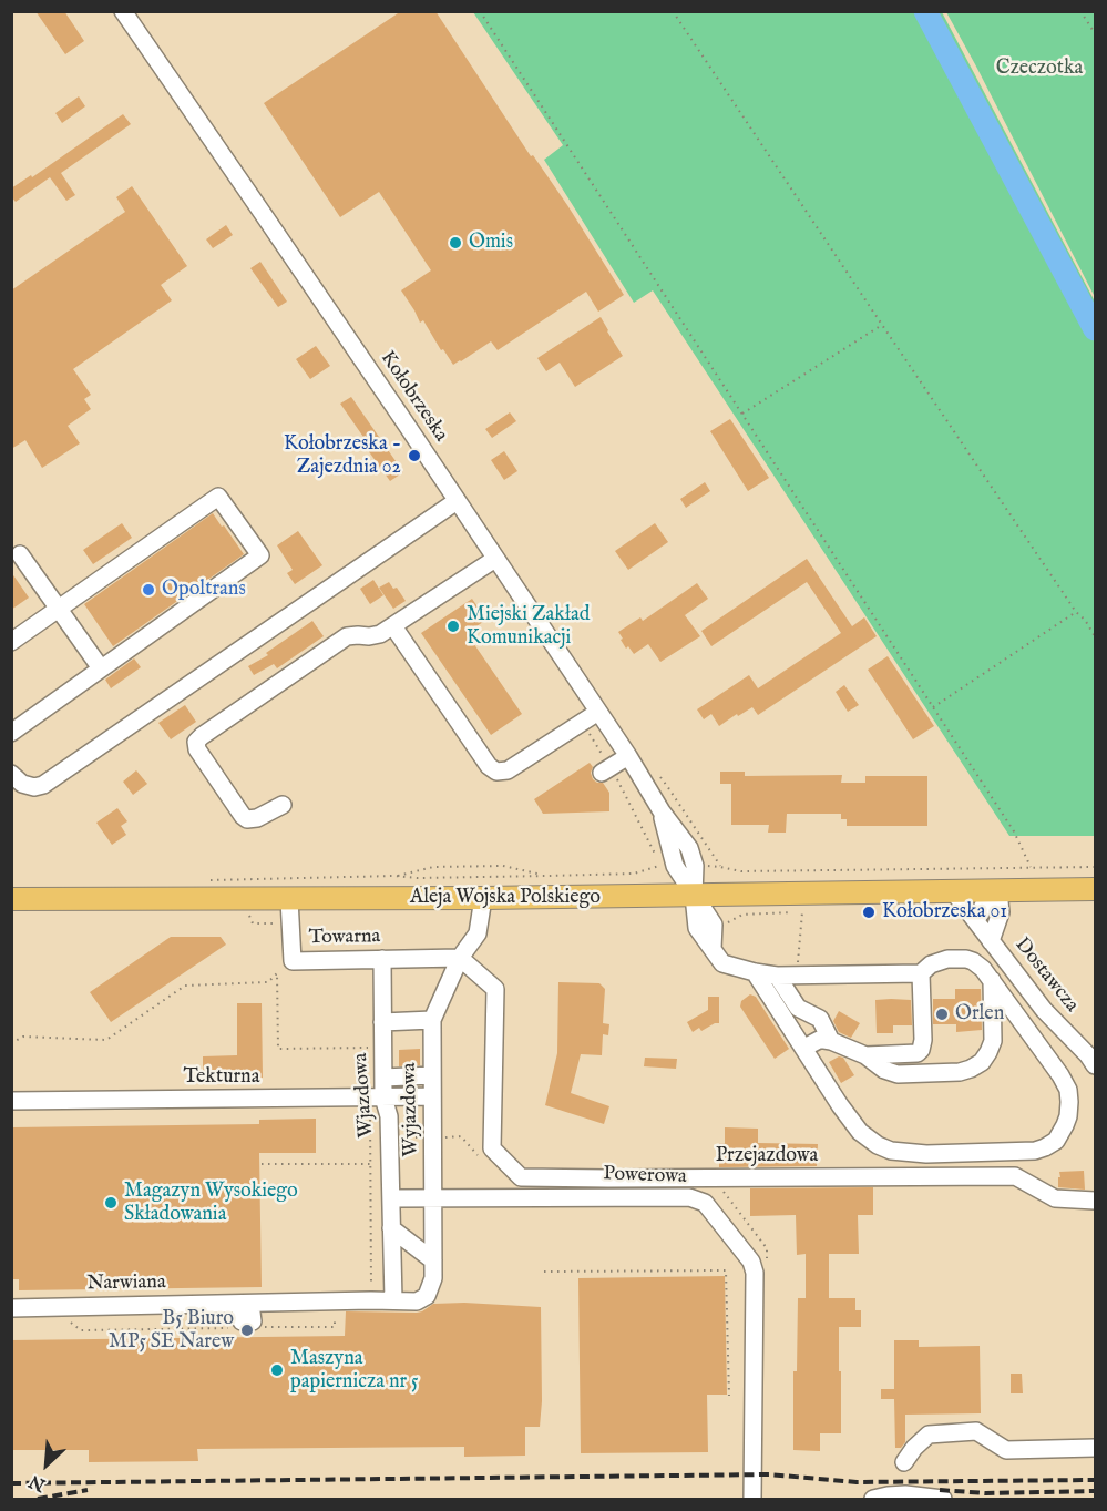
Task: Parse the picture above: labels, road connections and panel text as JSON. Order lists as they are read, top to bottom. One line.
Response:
{"streets":{"main road":["Aleja Wojska Polskiego"],"street":["Kołobrzeska","Towarna","Dostawcza","Tekturna","Wjazdowa","Wyjazdowa","Przejazdowa","Powerowa","Narwiana"]},"crossings":[["Kołobrzeska","Aleja Wojska Polskiego"],["Aleja Wojska Polskiego","Towarna"],["Aleja Wojska Polskiego","Dostawcza"],["Aleja Wojska Polskiego","Wyjazdowa"],["Towarna","Wjazdowa"],["Towarna","Wyjazdowa"],["Towarna","Przejazdowa"],["Tekturna","Wjazdowa"],["Tekturna","Wyjazdowa"],["Wjazdowa","Wyjazdowa"],["Wjazdowa","Powerowa"],["Wjazdowa","Narwiana"],["Wyjazdowa","Przejazdowa"],["Wyjazdowa","Powerowa"],["Wyjazdowa","Narwiana"]],"parks":["Czeczotka"],"places":["Omis","Kołobrzeska - Zajezdnia 02","Opoltrans","Miejski Zakład Komunikacji","Kołobrzeska 01","Orlen","Magazyn Wysokiego Składowania","B5 Biuro MP5 SE Narew","Maszyna papiernicza nr 5"],"north":"bottom left"}
